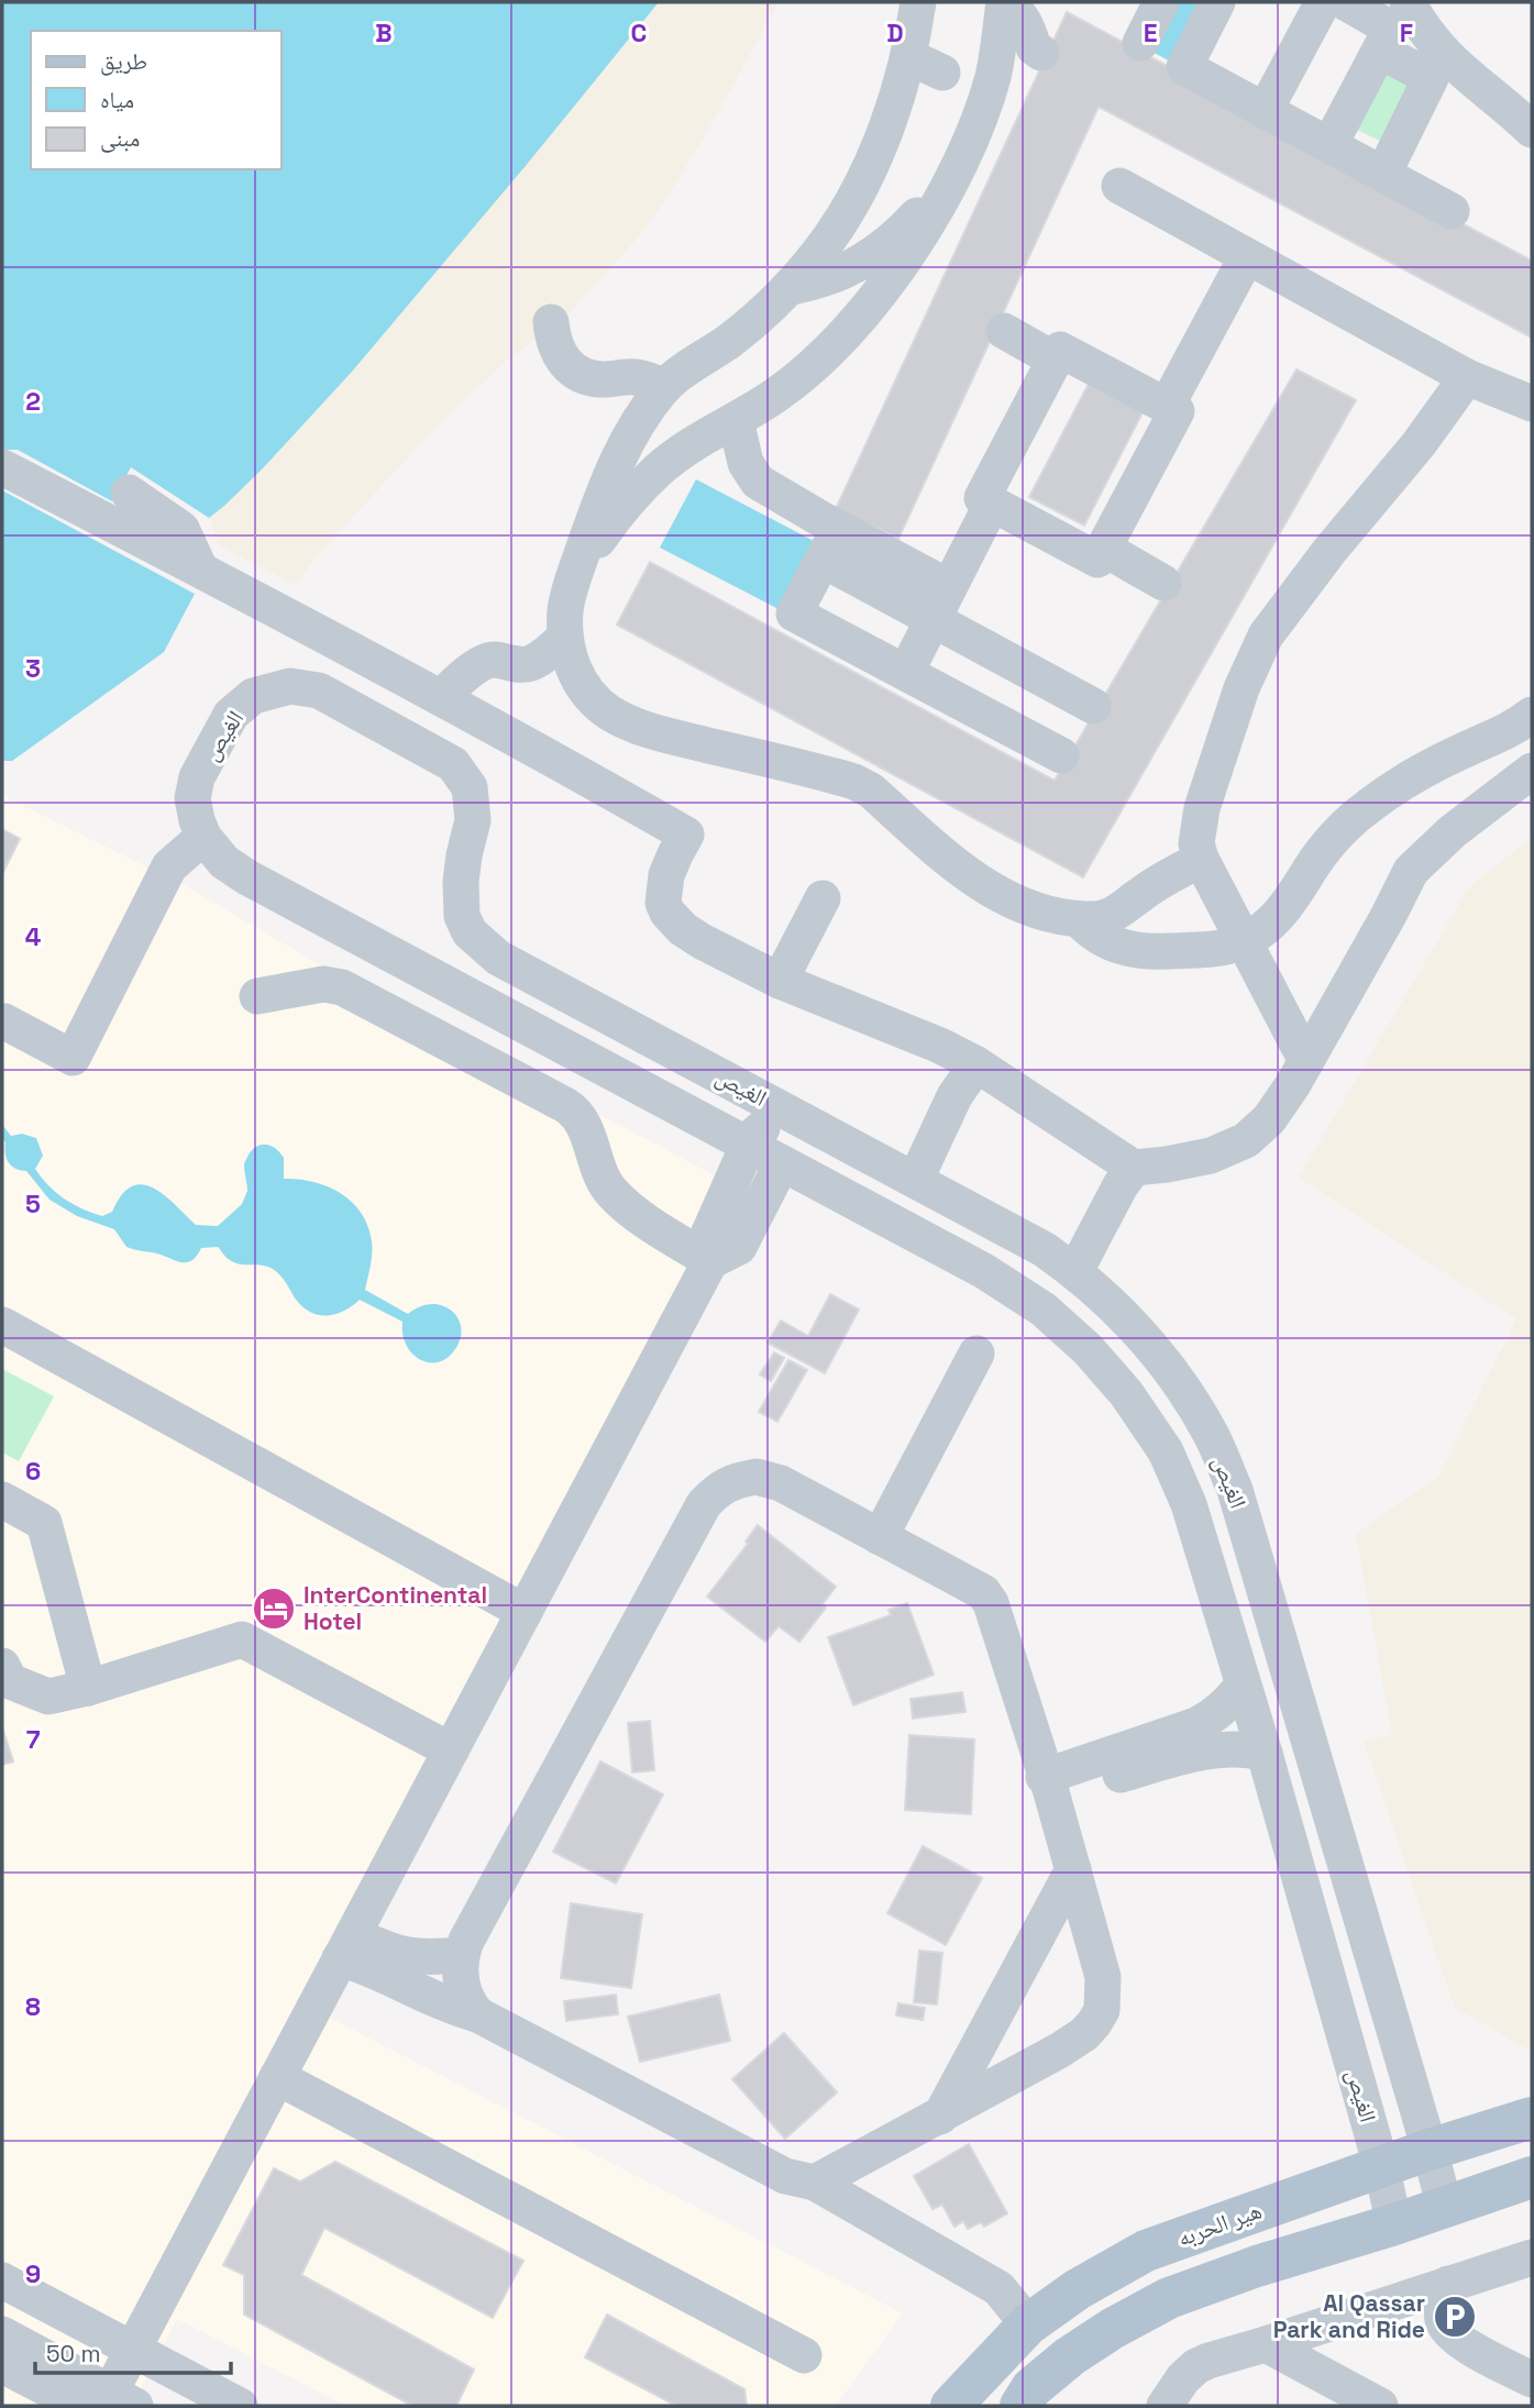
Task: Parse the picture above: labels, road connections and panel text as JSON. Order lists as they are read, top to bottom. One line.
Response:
{"streets":{"main road":["هير الحربه"],"street":["الغيص"]},"crossings":[["الغيص","هير الحربه"]],"places":{"hotel":["InterContinental Hotel"],"parking":["Al Qassar Park and Ride"]},"legend":["طريق","مياه","مبنى"],"scale_bar":"50 m","grid":{"columns":["B","C","D","E","F"],"rows":["2","3","4","5","6","7","8","9"]}}
